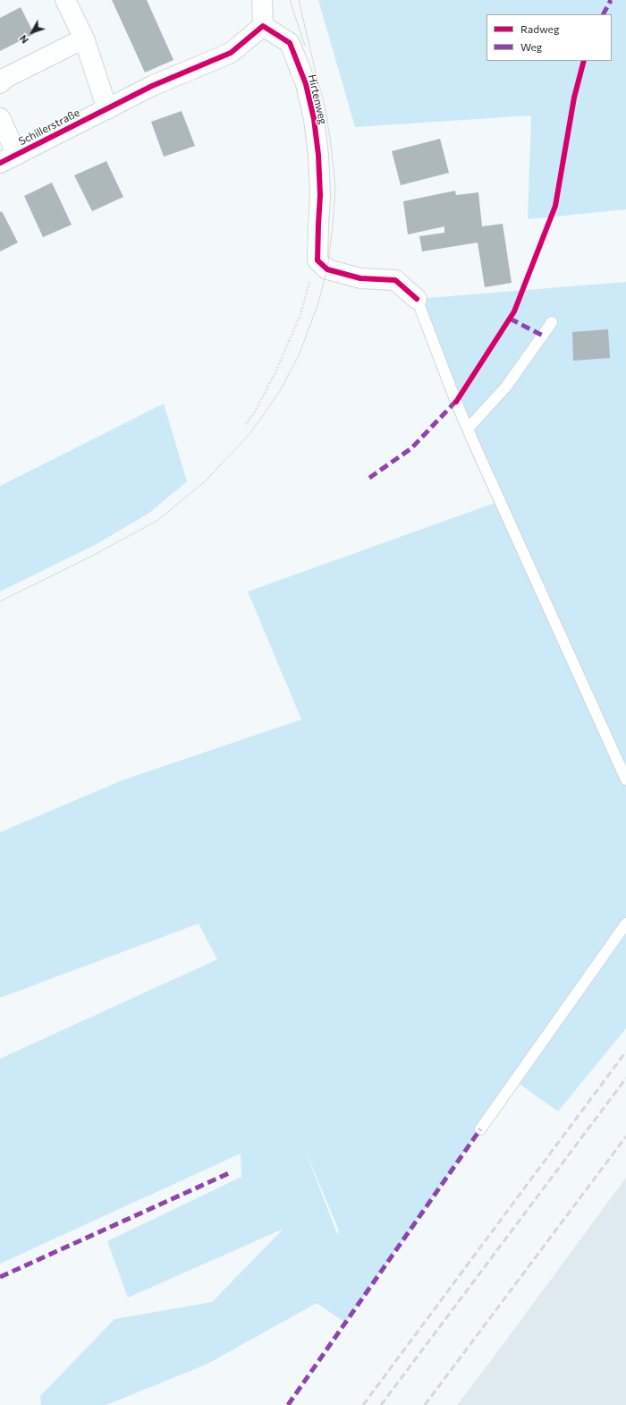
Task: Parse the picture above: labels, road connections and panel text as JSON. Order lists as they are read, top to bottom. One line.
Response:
{"streets":{"street":["Hirtenweg","Schillerstraße"]},"legend":["Radweg","Weg"],"north":"bottom left"}
